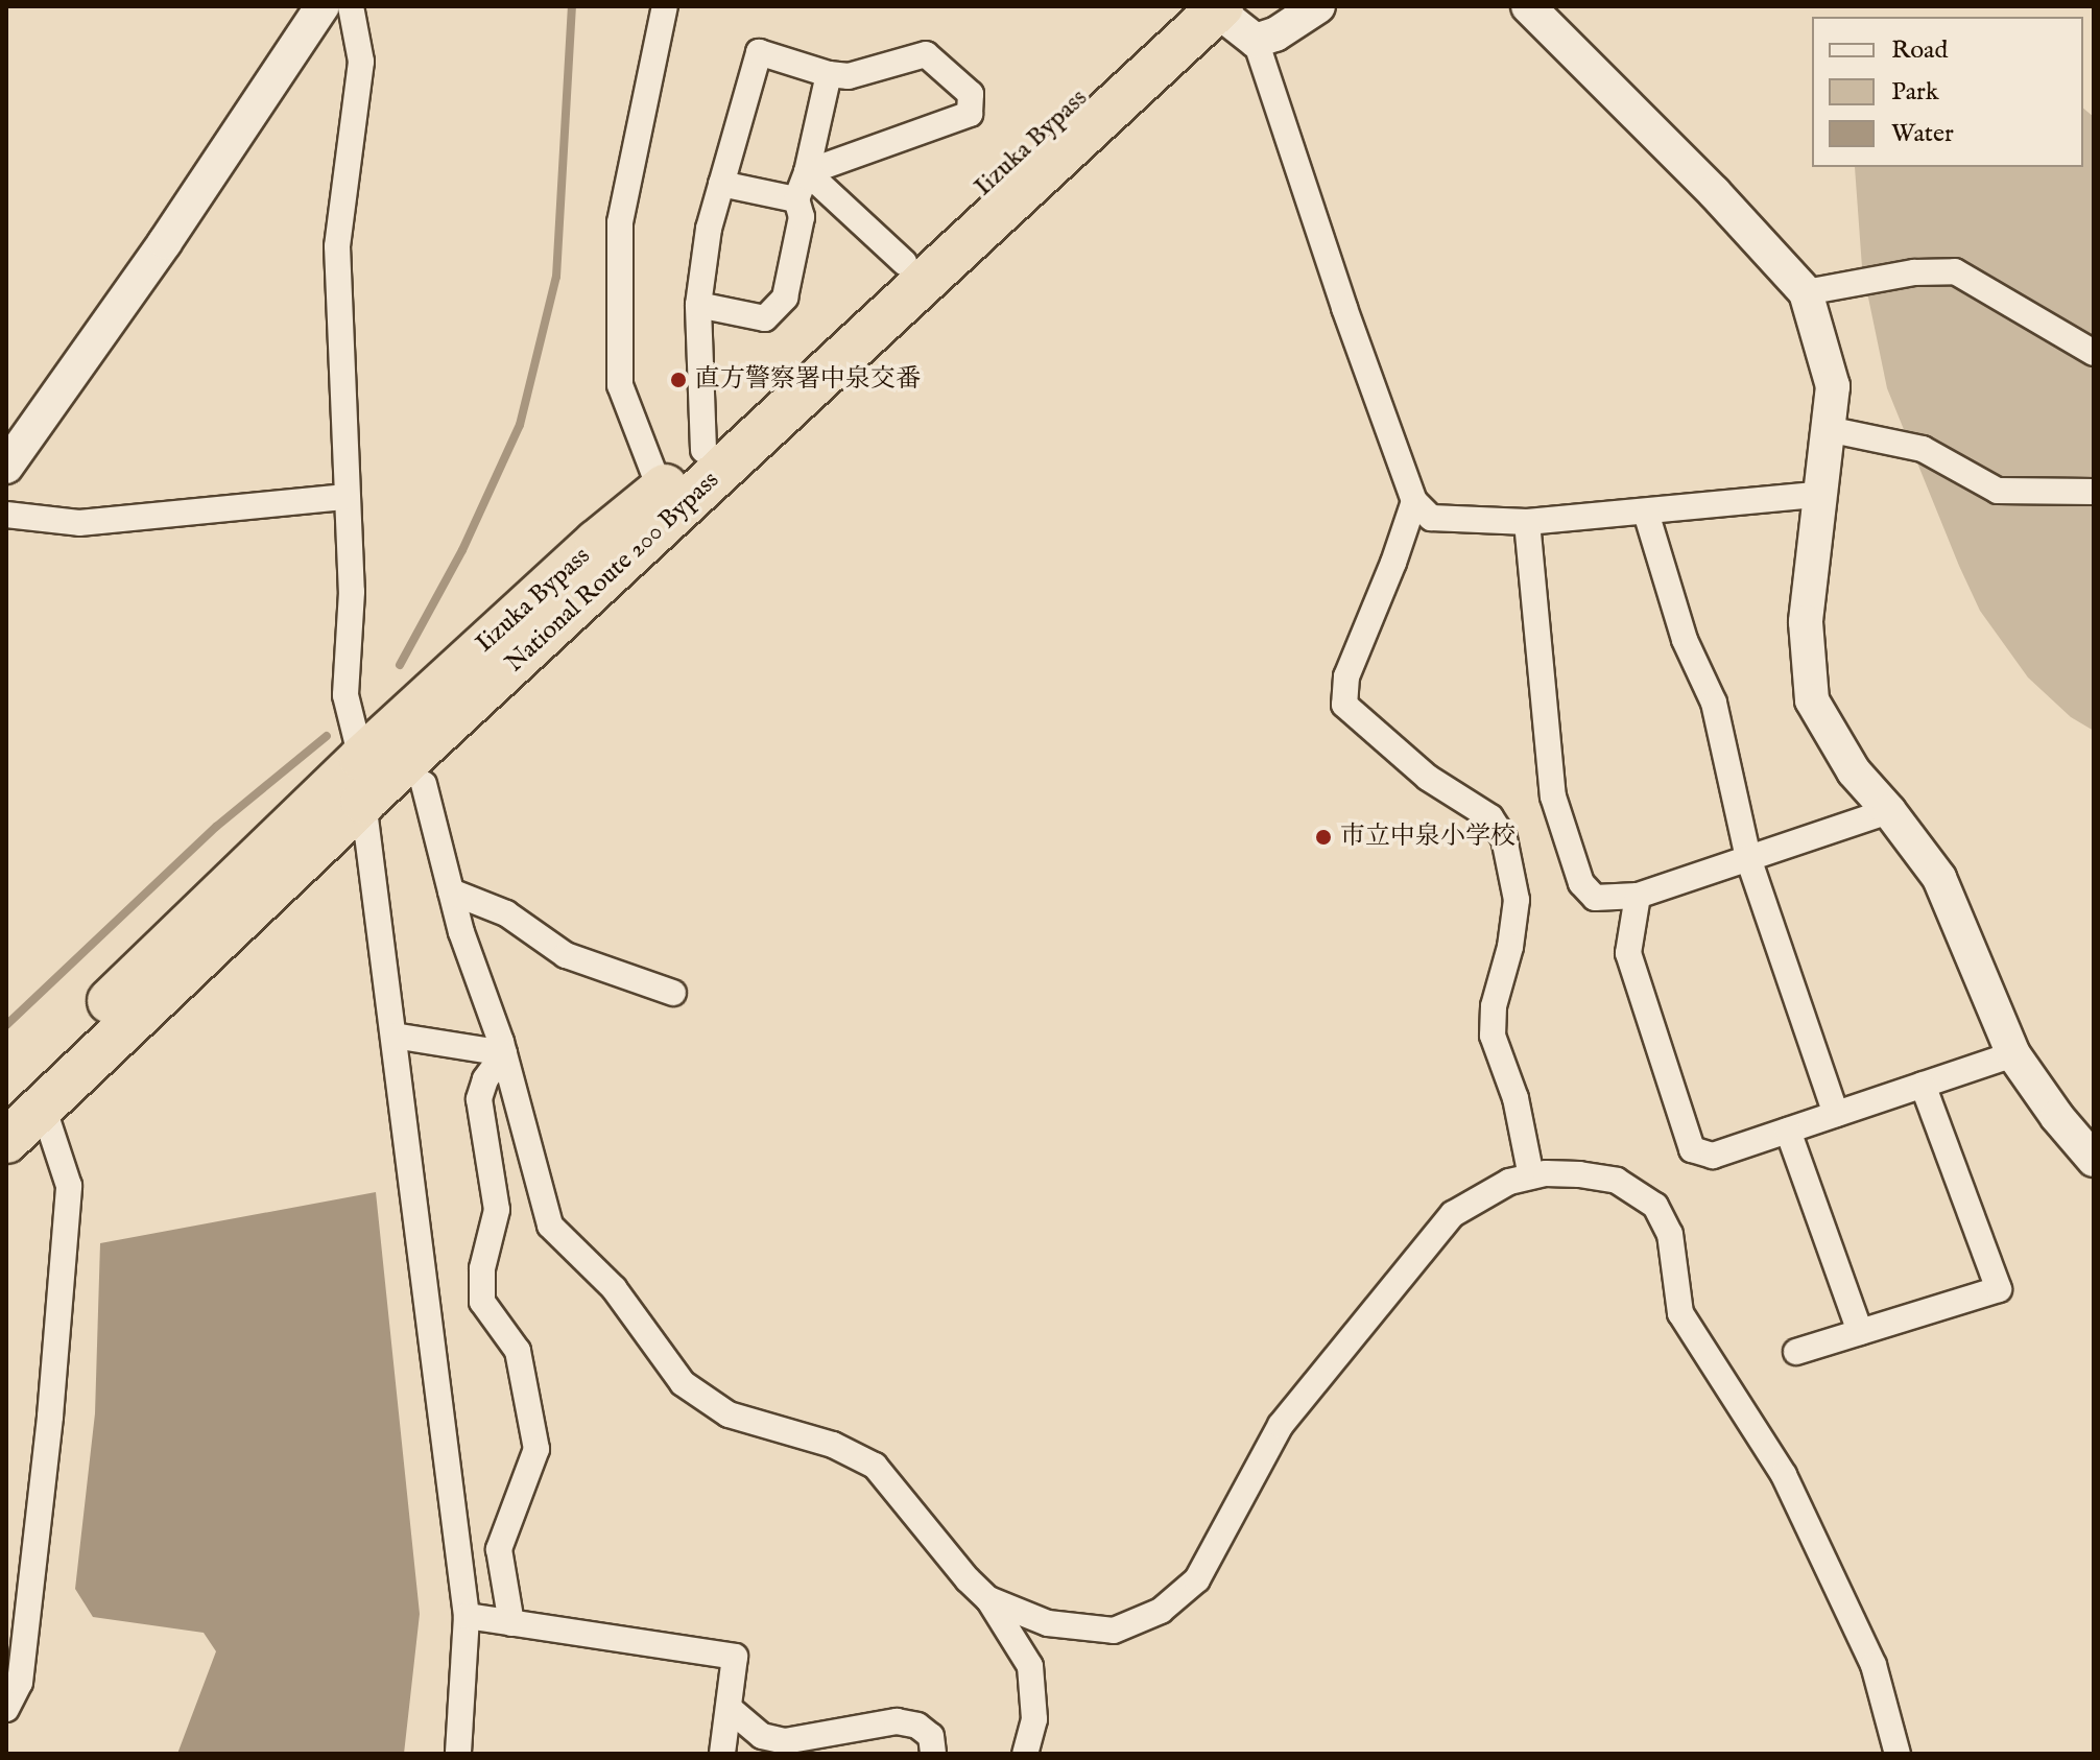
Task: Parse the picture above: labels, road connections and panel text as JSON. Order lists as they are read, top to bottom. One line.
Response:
{"streets":{"highway":["Iizuka Bypass","National Route 200 Bypass"]},"crossings":[["Iizuka Bypass","National Route 200 Bypass"]],"places":["直方警察署中泉交番","市立中泉小学校"],"legend":["Road","Park","Water"]}
